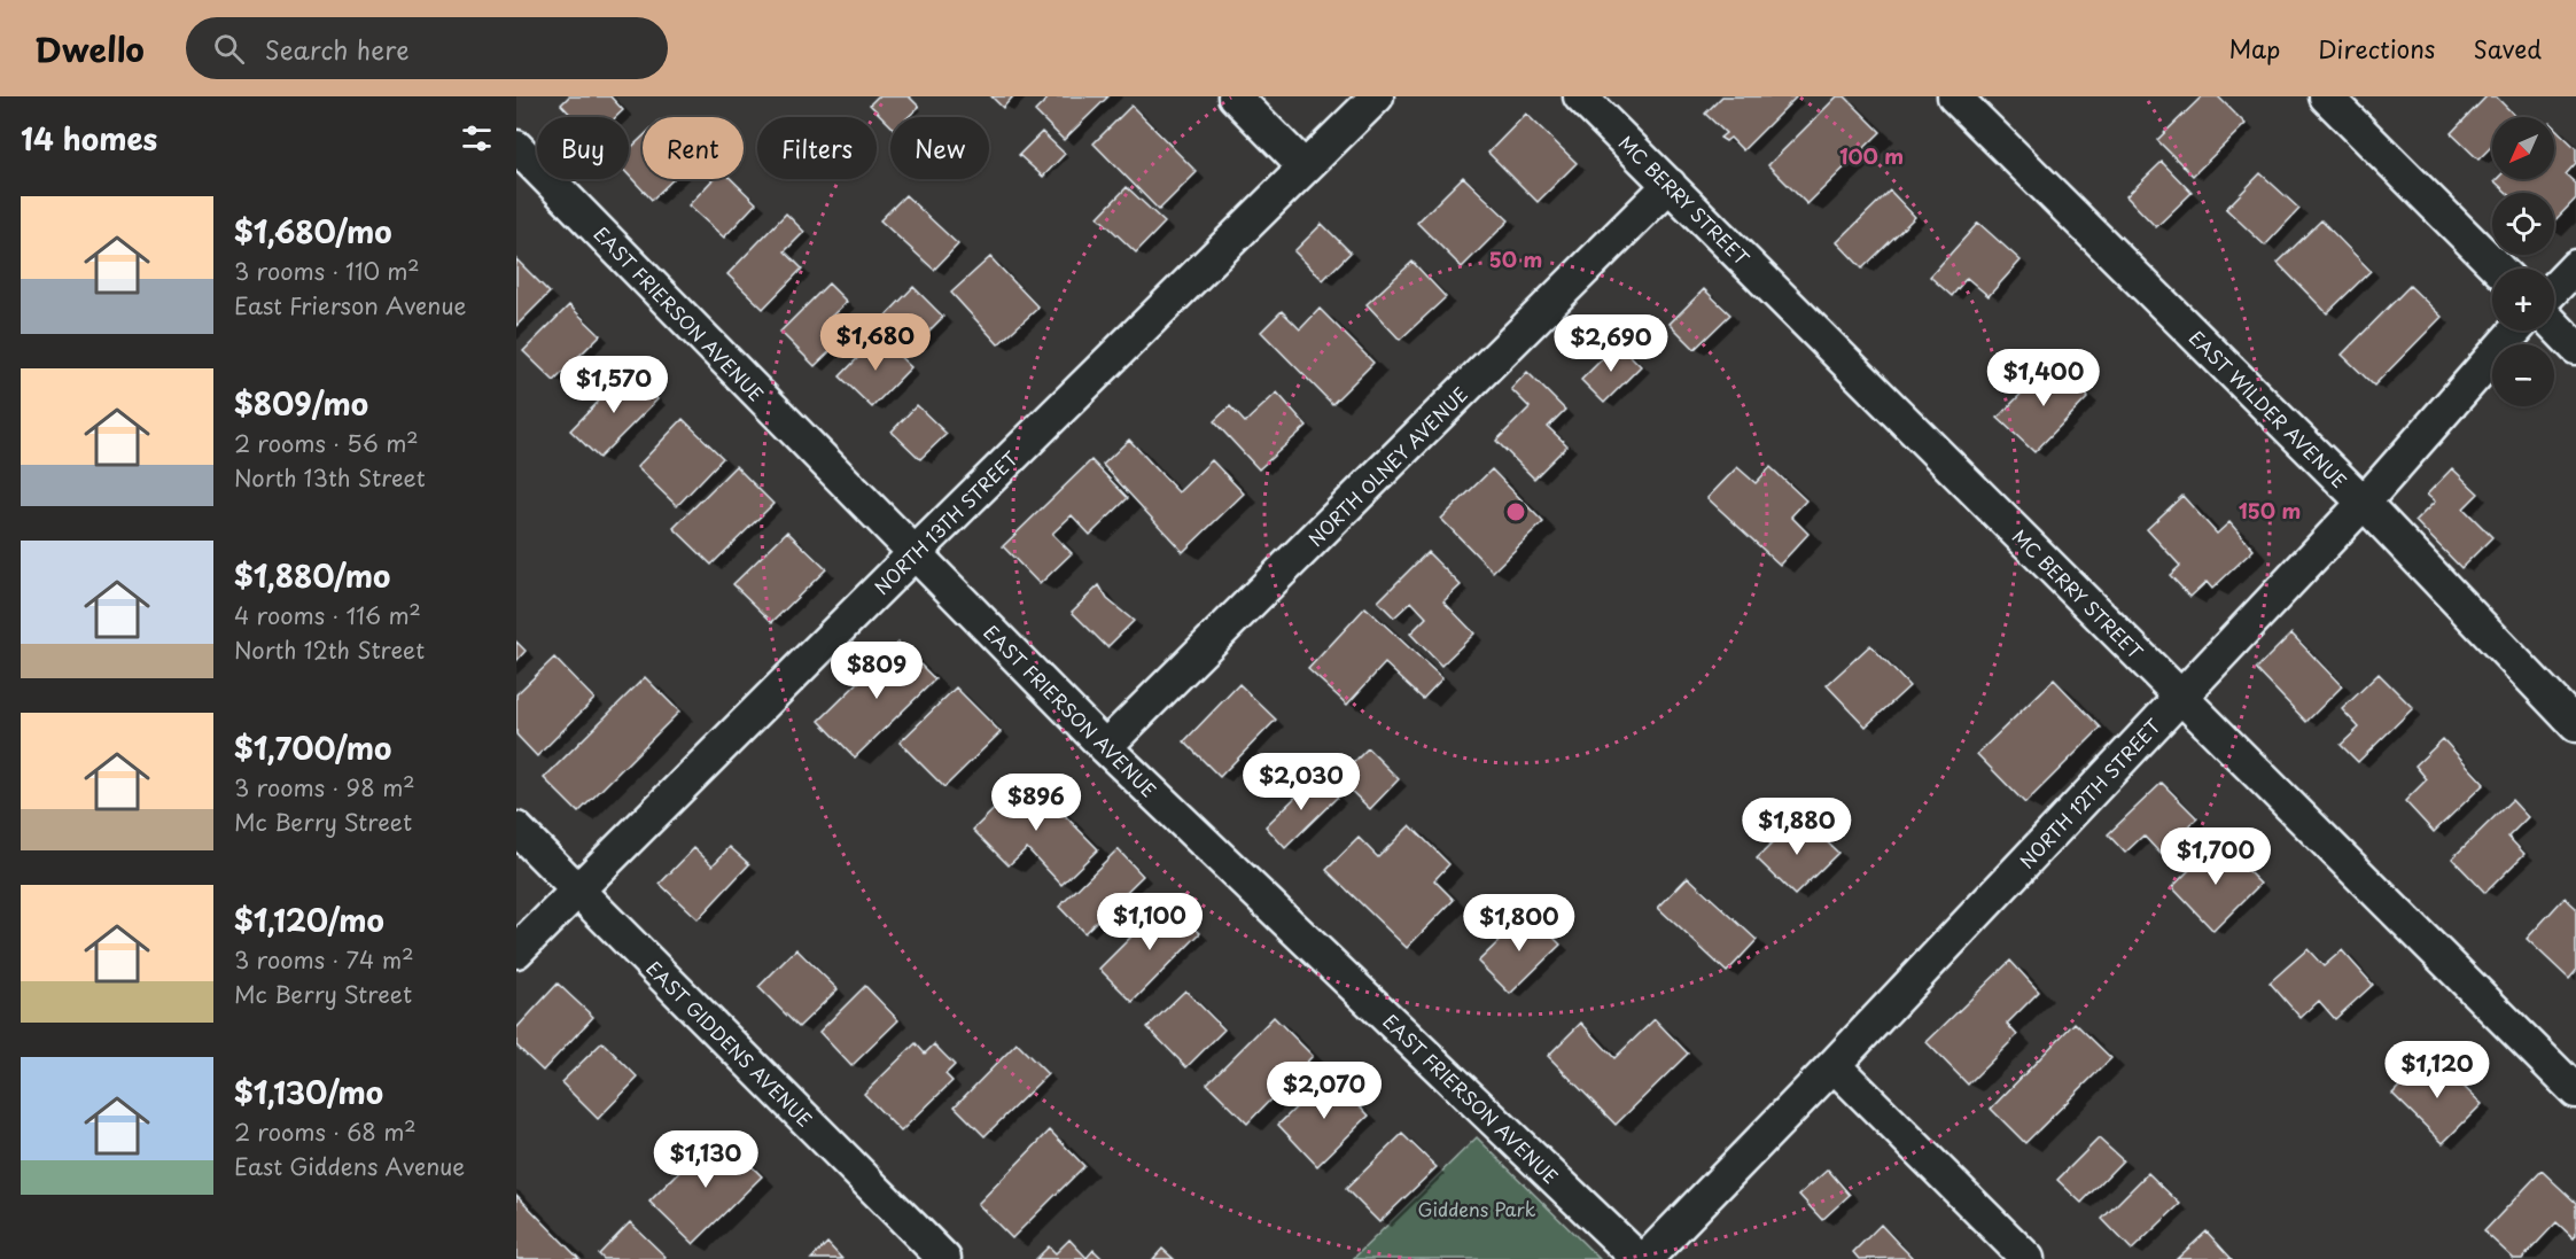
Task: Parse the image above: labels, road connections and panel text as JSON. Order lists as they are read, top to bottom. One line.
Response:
{"streets":{"street":["MC BERRY STREET","EAST FRIERSON AVENUE","EAST WILDER AVENUE","NORTH OLNEY AVENUE","NORTH 13TH STREET","NORTH 12TH STREET","EAST GIDDENS AVENUE"]},"crossings":[["MC BERRY STREET","NORTH OLNEY AVENUE"],["MC BERRY STREET","NORTH 12TH STREET"],["EAST FRIERSON AVENUE","NORTH OLNEY AVENUE"],["EAST FRIERSON AVENUE","NORTH 13TH STREET"],["EAST WILDER AVENUE","NORTH 12TH STREET"],["NORTH 13TH STREET","EAST GIDDENS AVENUE"]],"parks":["Giddens Park"],"north":"bottom left","page":{"header":"Dwello","search":"Search here","nav":["Map","Directions","Saved"],"heading":"14 homes","map_buttons":["+","−"],"chip":["Buy","Rent","Filters","New"],"list":[{"name":"$1,680/mo","note":"3 rooms · 110 m² · East Frierson Avenue"},{"name":"$809/mo","note":"2 rooms · 56 m² · North 13th Street"},{"name":"$1,880/mo","note":"4 rooms · 116 m² · North 12th Street"},{"name":"$1,700/mo","note":"3 rooms · 98 m² · Mc Berry Street"},{"name":"$1,120/mo","note":"3 rooms · 74 m² · Mc Berry Street"},{"name":"$1,130/mo","note":"2 rooms · 68 m² · East Giddens Avenue"}],"price":["$1,680","$2,690","$1,400","$1,570","$809","$2,030","$896","$1,880","$1,700","$1,100","$1,800","$1,120","$2,070","$1,130"]},"rings":["100 m","50 m","150 m"]}
